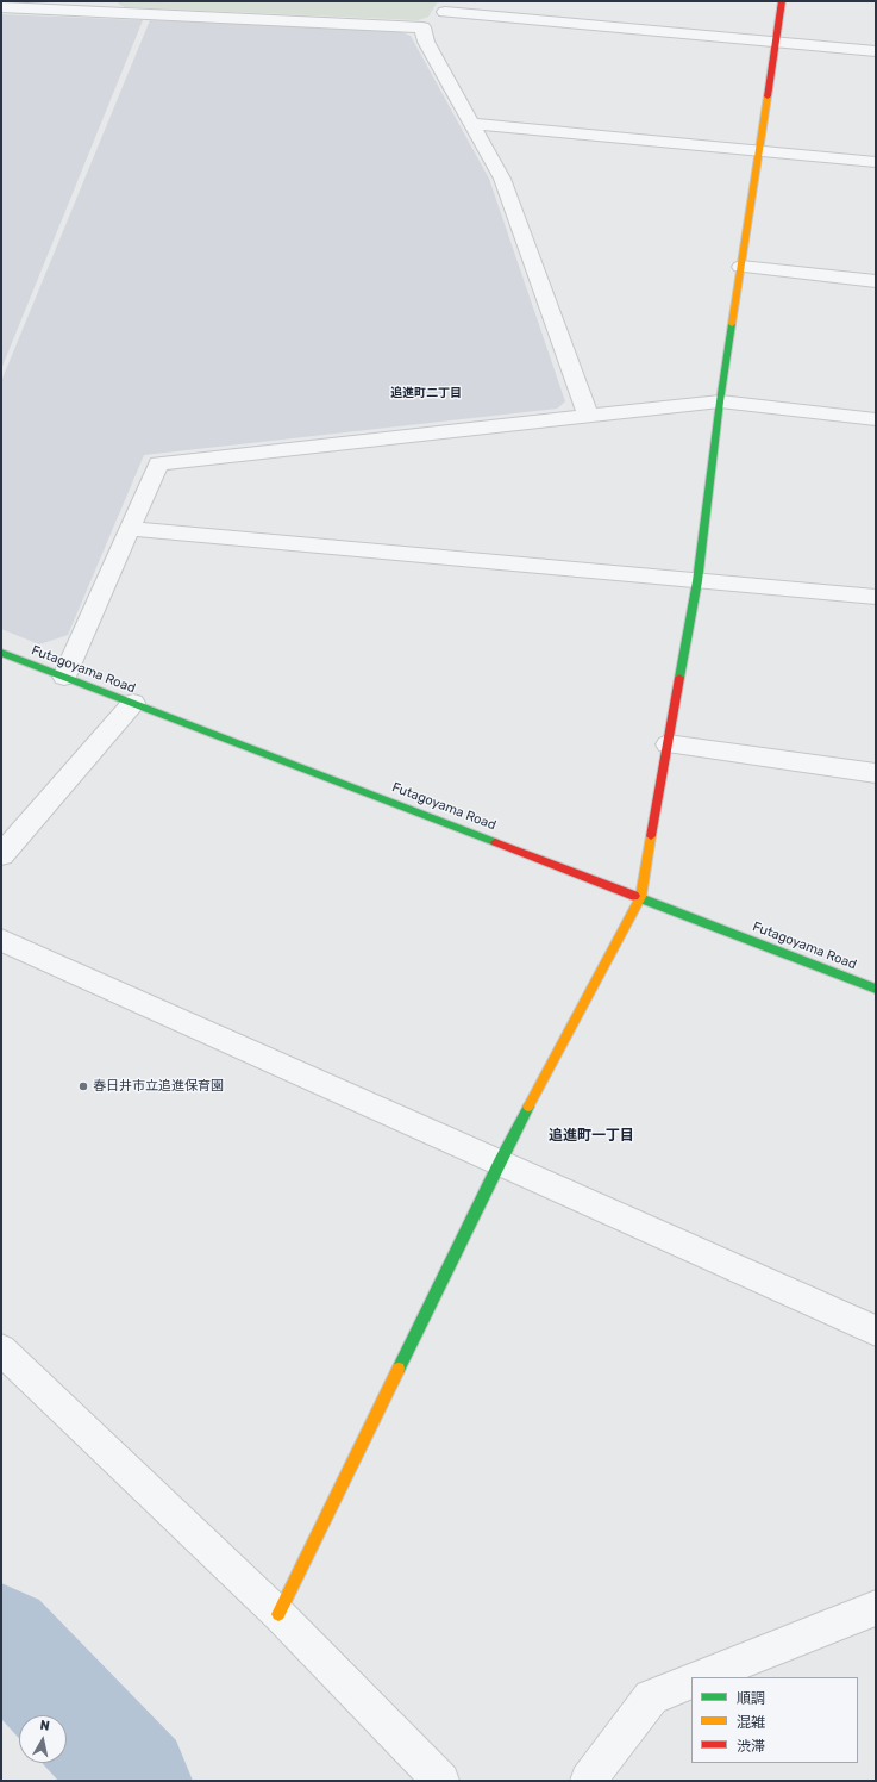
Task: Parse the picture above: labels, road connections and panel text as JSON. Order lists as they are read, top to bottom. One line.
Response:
{"streets":{"street":["Futagoyama Road"]},"districts":["追進町二丁目","追進町一丁目"],"places":["春日井市立追進保育園"],"legend":["順調","混雑","渋滞"],"north":"top"}
